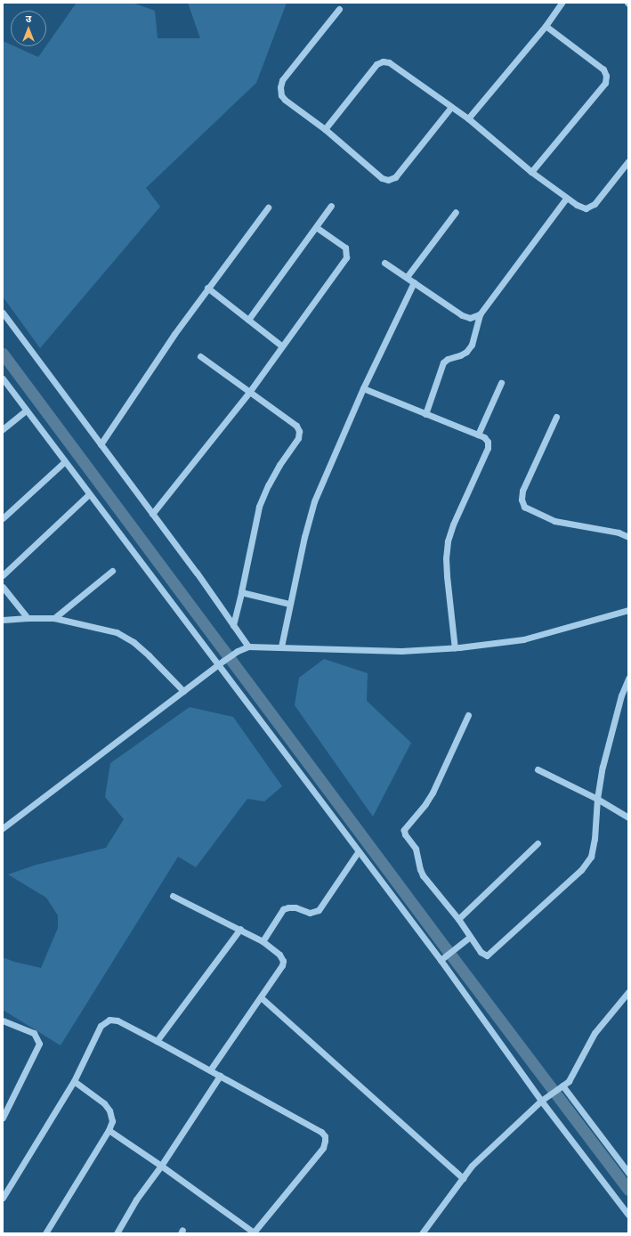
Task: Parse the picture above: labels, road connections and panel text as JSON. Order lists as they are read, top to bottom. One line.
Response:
{"north":"top"}
